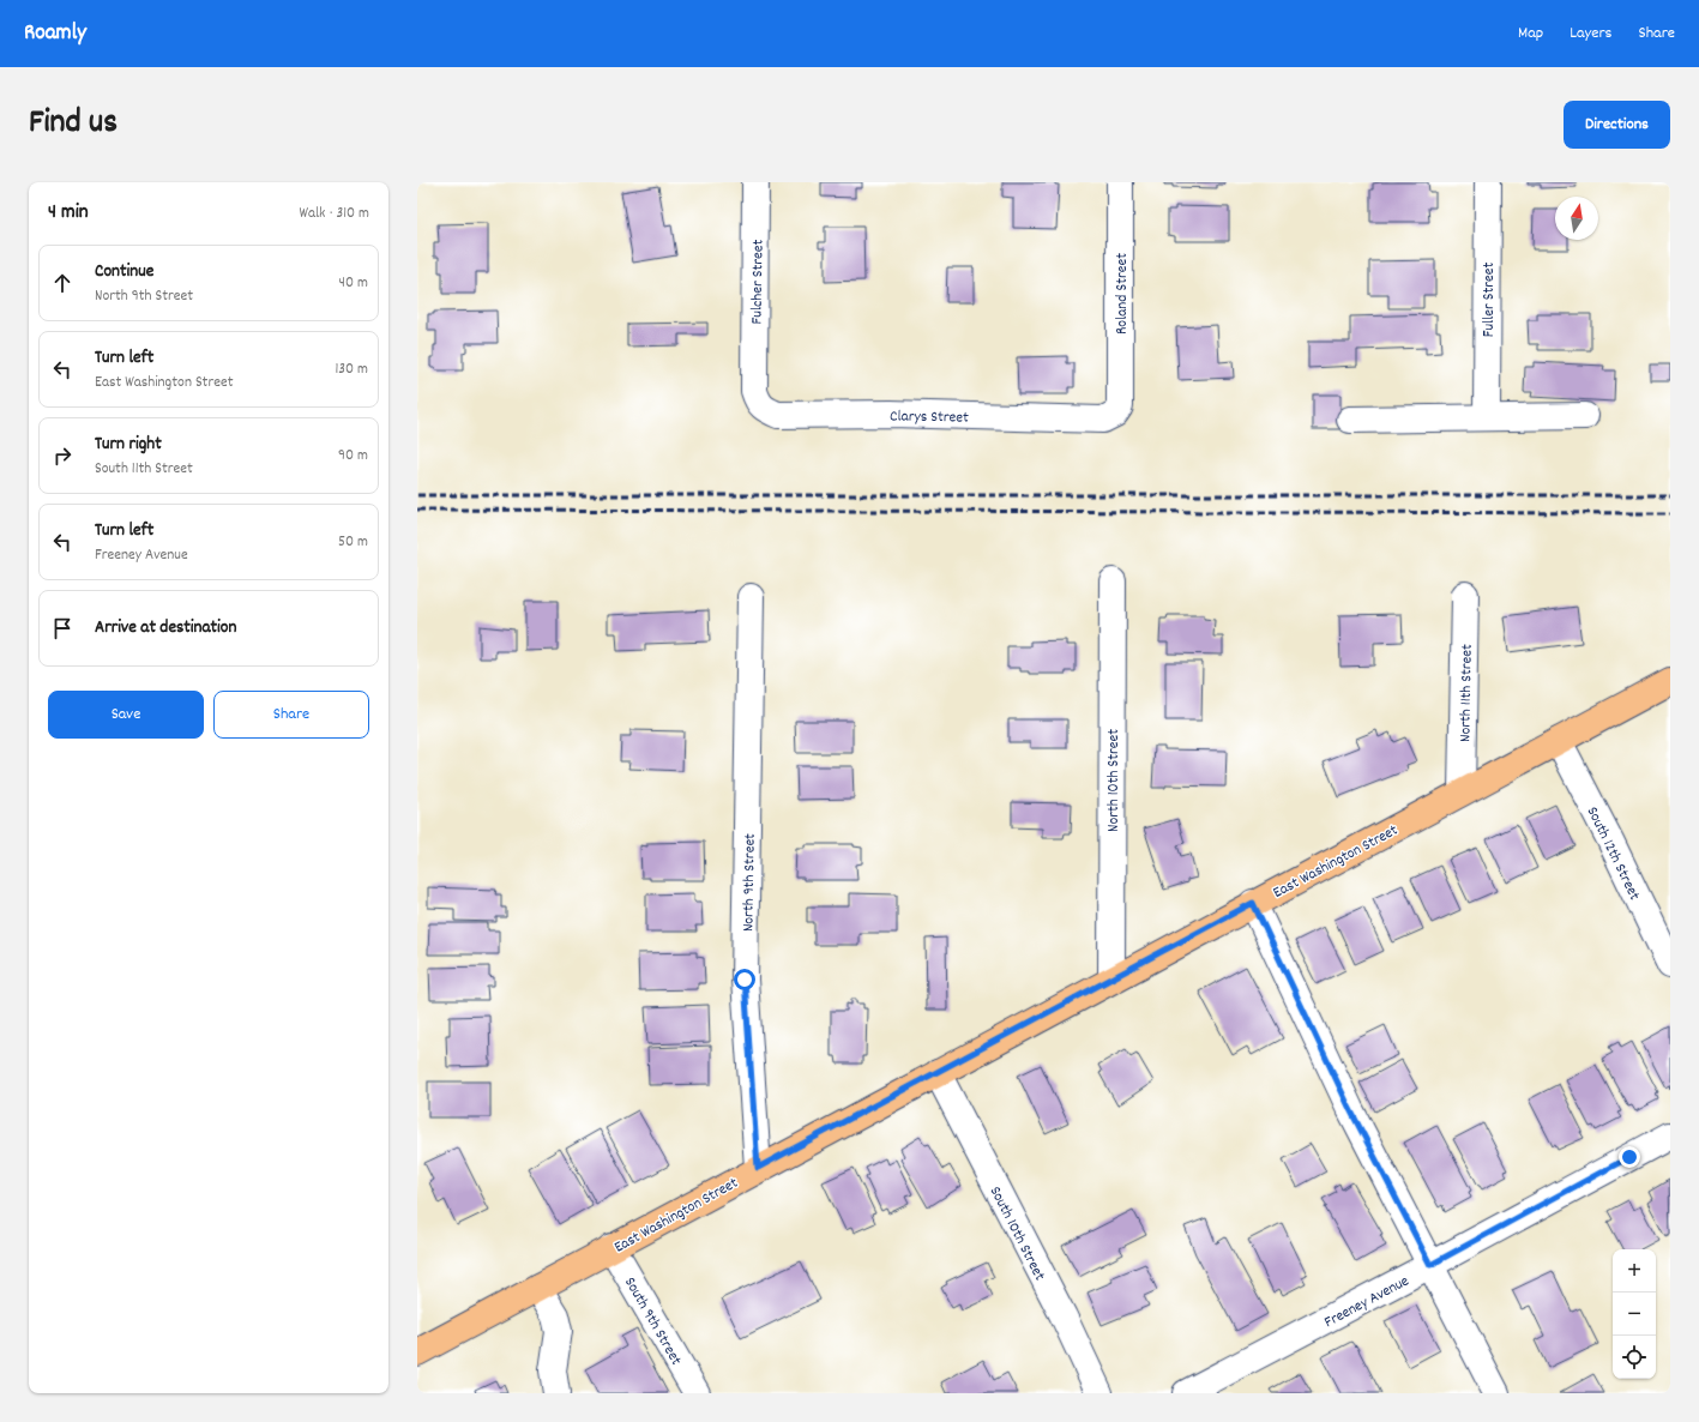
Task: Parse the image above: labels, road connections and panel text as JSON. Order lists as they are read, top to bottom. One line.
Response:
{"streets":{"main road":["East Washington Street"],"street":["Fulcher Street","Roland Street","Fuller Street","Clarys Street","North 11th Street","North 10th Street","South 12th Street","North 9th Street","South 10th Street","Freeney Avenue","South 9th Street"]},"crossings":[["Fulcher Street","Clarys Street"],["Roland Street","Clarys Street"],["North 11th Street","East Washington Street"],["North 10th Street","East Washington Street"],["South 12th Street","East Washington Street"],["East Washington Street","North 9th Street"],["East Washington Street","South 10th Street"],["East Washington Street","South 9th Street"]],"north":"top","page":{"header":"Roamly","nav":["Map","Layers","Share"],"title":"Find us","buttons":["Directions",["Save","Share"]],"heading":["4 min","Walk · 310 m"],"list":[["Continue","North 9th Street","40 m"],["Turn left","East Washington Street","130 m"],["Turn right","South 11th Street","90 m"],["Turn left","Freeney Avenue","50 m"],"Arrive at destination"],"map_buttons":["+","−"]}}
